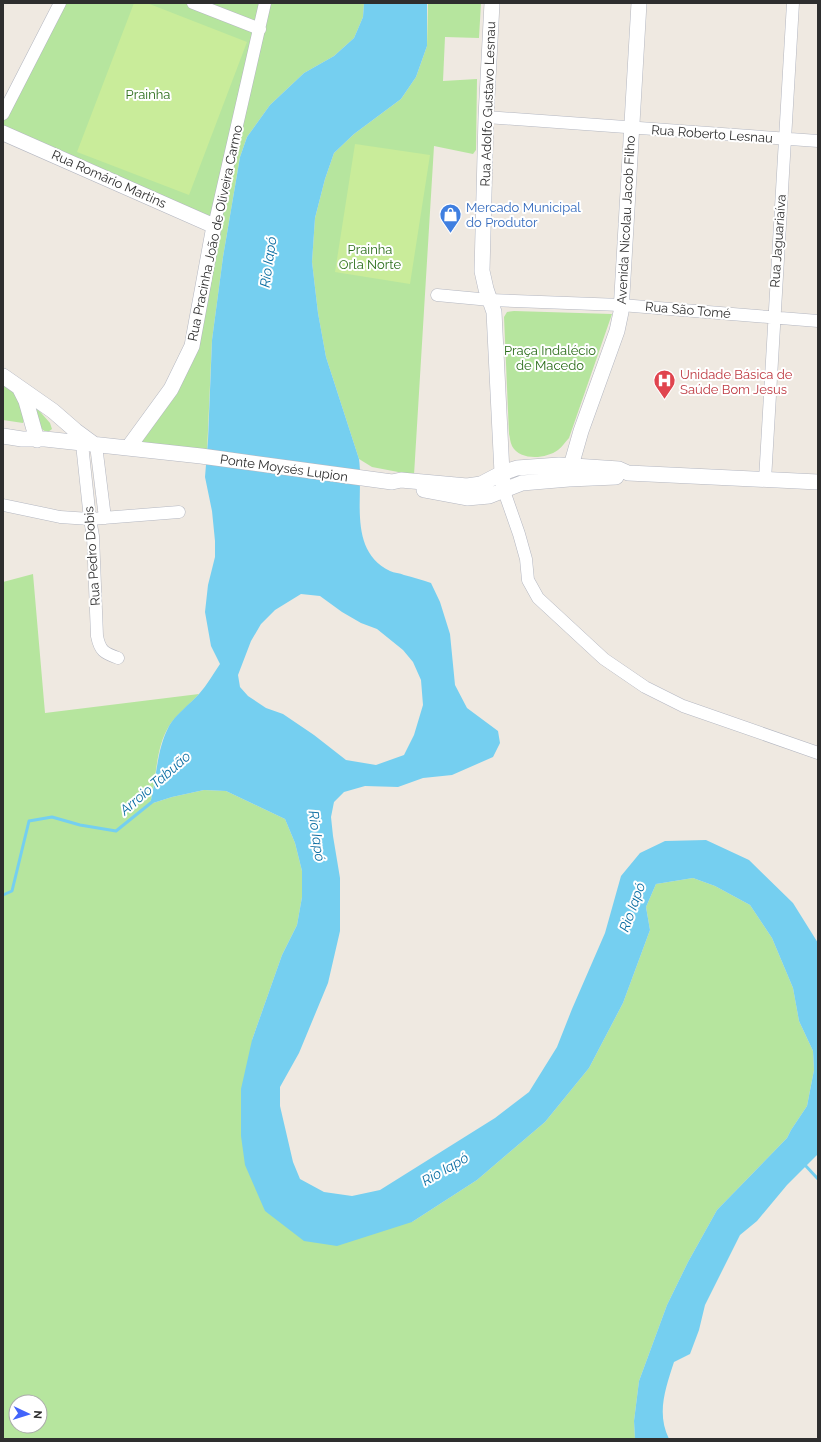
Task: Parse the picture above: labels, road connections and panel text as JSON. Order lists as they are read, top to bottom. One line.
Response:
{"streets":{"street":["Rua Adolfo Gustavo Lesnau","Rua Roberto Lesnau","Rua Romário Martins","Avenida Nicolau Jacob Filho","Rua Pracinha João de Oliveira Carmo","Rua Jaguariaíva","Rua São Tomé","Ponte Moysés Lupion","Rua Pedro Dobis"]},"crossings":[["Rua Adolfo Gustavo Lesnau","Rua Roberto Lesnau"],["Rua Adolfo Gustavo Lesnau","Rua São Tomé"],["Rua Roberto Lesnau","Avenida Nicolau Jacob Filho"],["Rua Roberto Lesnau","Rua Jaguariaíva"],["Rua Romário Martins","Rua Pracinha João de Oliveira Carmo"],["Avenida Nicolau Jacob Filho","Rua São Tomé"],["Rua Pracinha João de Oliveira Carmo","Ponte Moysés Lupion"],["Rua Jaguariaíva","Rua São Tomé"],["Ponte Moysés Lupion","Rua Pedro Dobis"]],"water":["Rio Iapó","Arroio Tabuão"],"parks":["Prainha","Prainha Orla Norte","Praça Indalécio de Macedo"],"places":{"shop":["Mercado Municipal do Produtor"],"hospital":["Unidade Básica de Saúde Bom Jesus"]},"north":"right"}
